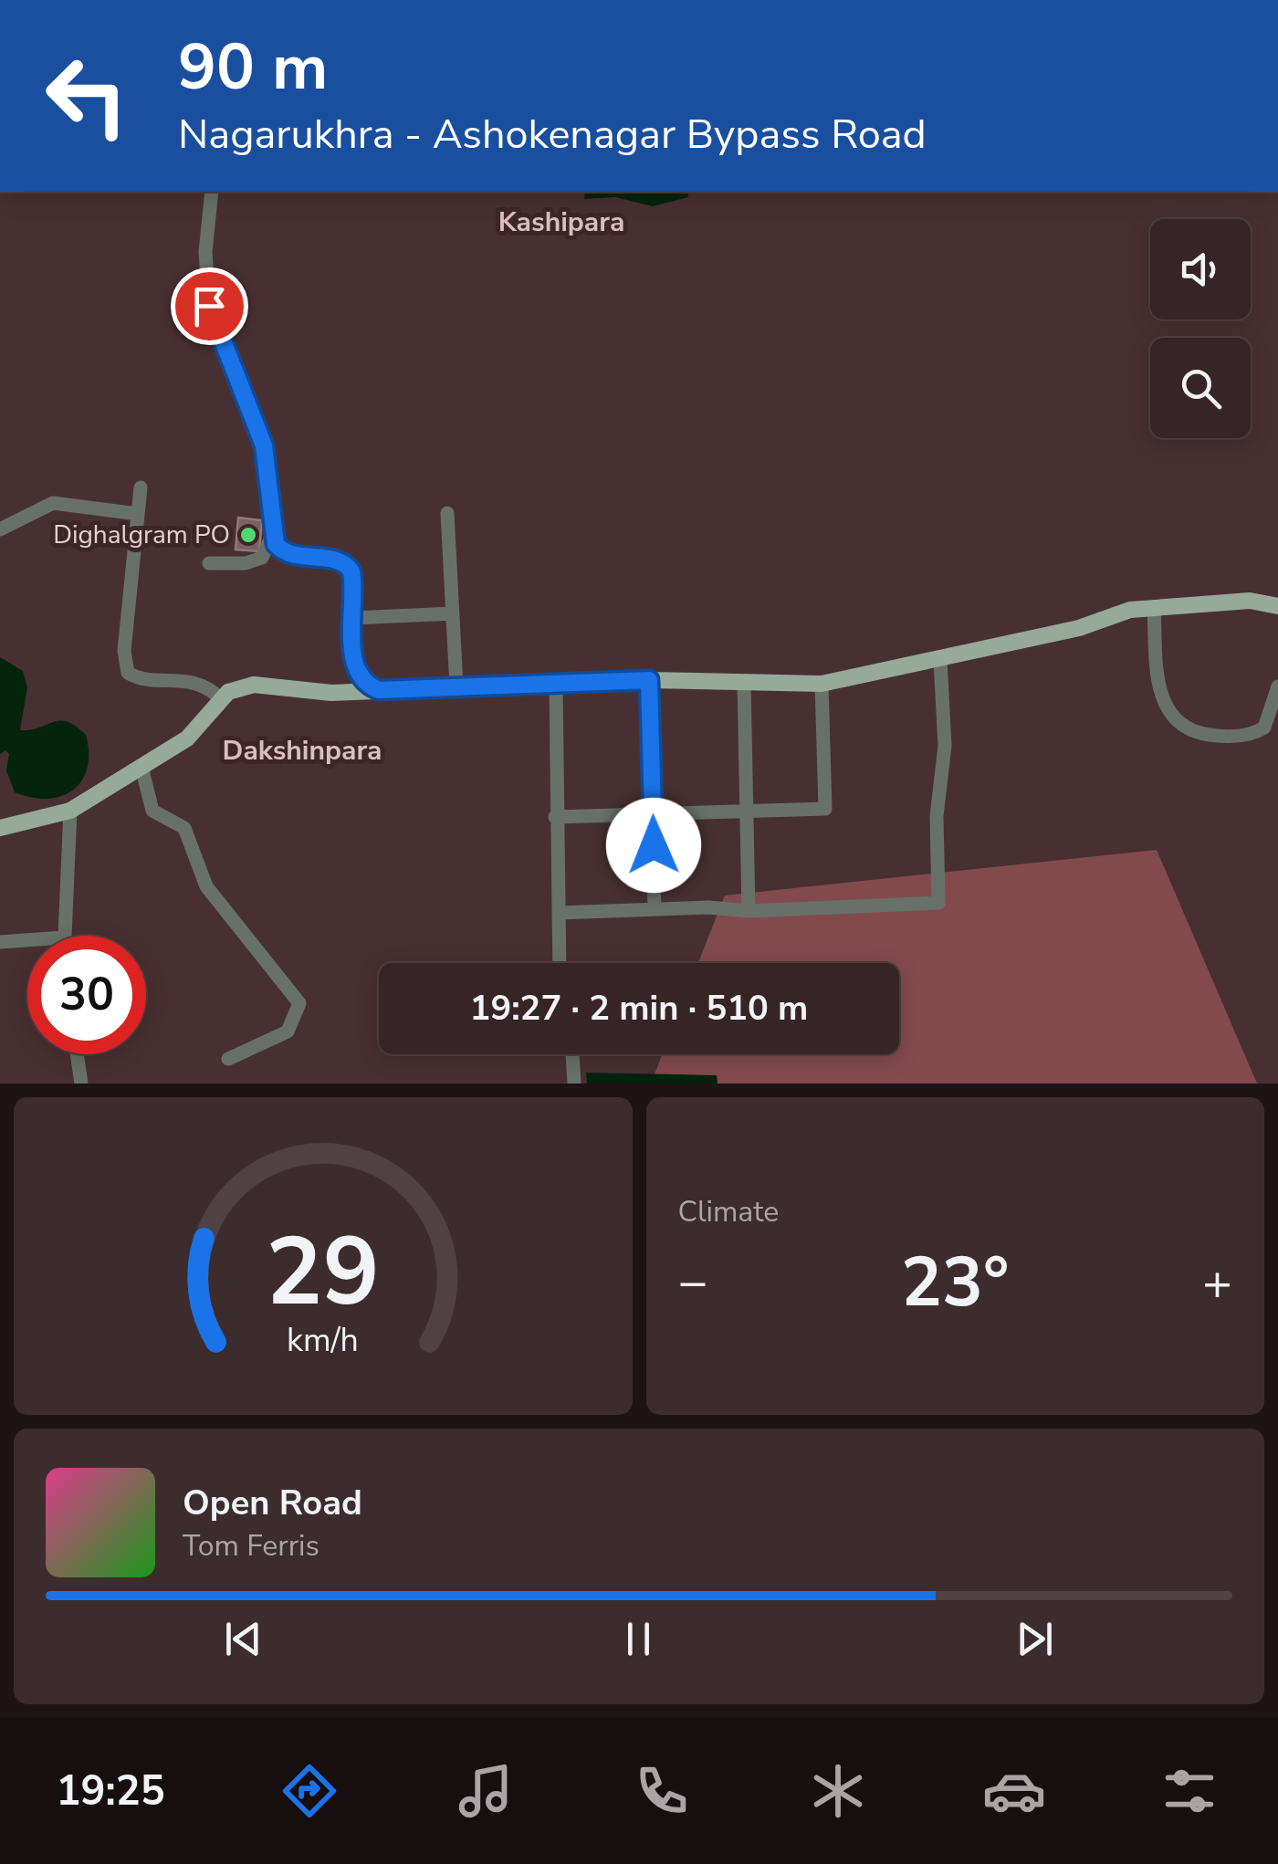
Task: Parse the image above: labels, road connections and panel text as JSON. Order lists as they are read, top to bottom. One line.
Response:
{"districts":["Kashipara","Dakshinpara"],"places":["Dighalgram PO"],"page":{"turn":["90 m","Nagarukhra - Ashokenagar Bypass Road"],"limit":"30","trip":"19:27 · 2 min · 510 m","tile":"Climate","heat":["−","23°","+"],"song":["Open Road","Tom Ferris"],"tabs":"19:25","gauge":["29","km/h"]}}
